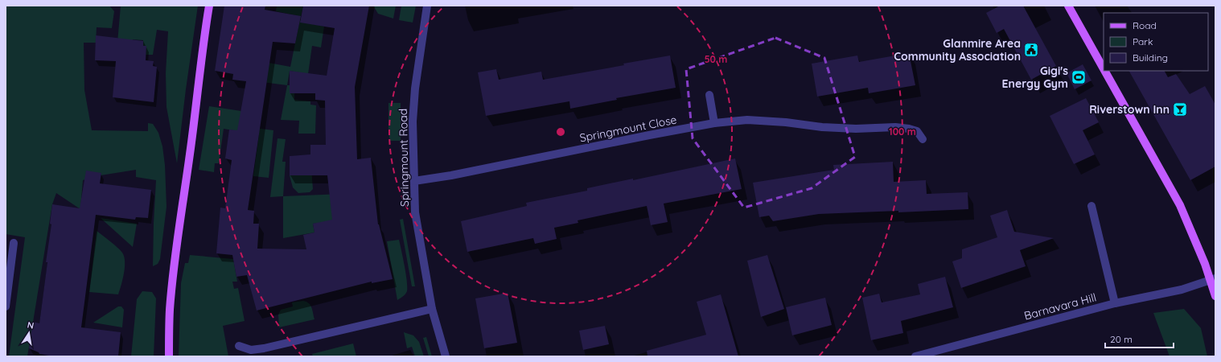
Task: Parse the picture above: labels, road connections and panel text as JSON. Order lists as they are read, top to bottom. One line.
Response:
{"streets":{"street":["Springmount Close","Springmount Road","Barnavara Hill"]},"crossings":[["Springmount Close","Springmount Road"]],"places":{"public building":["Glanmire Area Community Association"],"sports":["Gigi's Energy Gym"],"bar":["Riverstown Inn"]},"legend":["Road","Park","Building"],"scale_bar":"20 m","north":"top","rings":["50 m","100 m"]}
